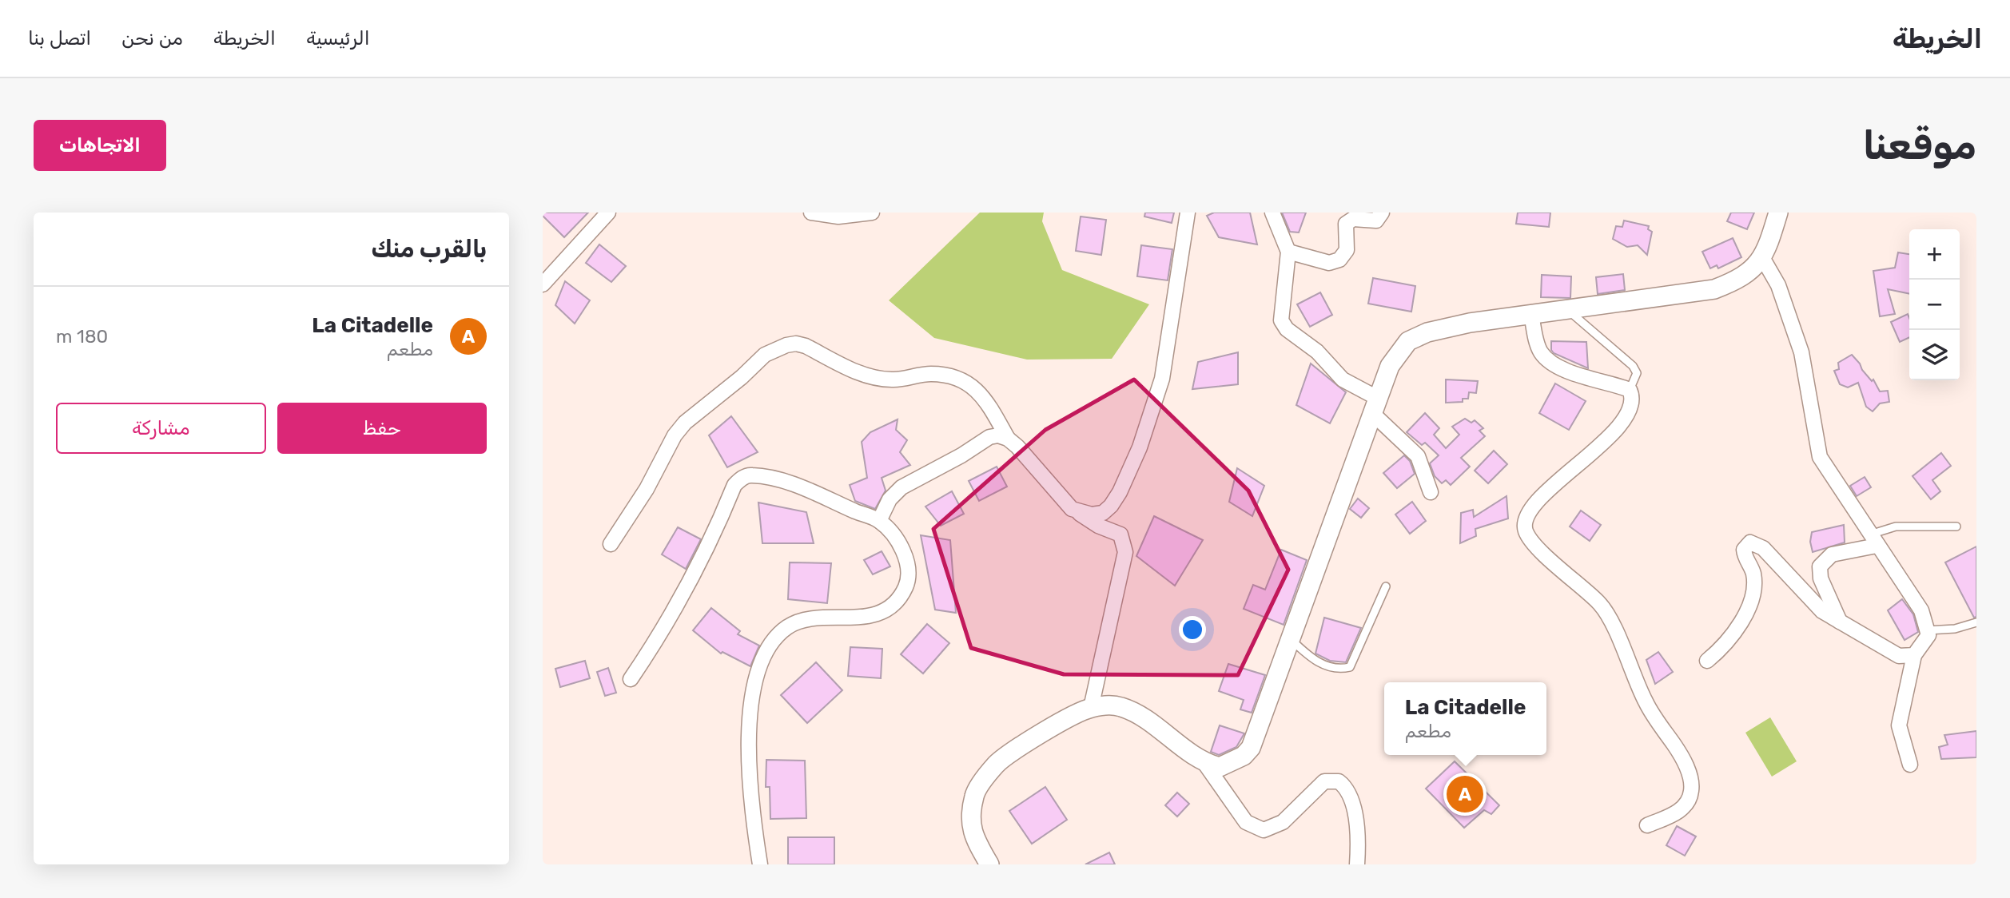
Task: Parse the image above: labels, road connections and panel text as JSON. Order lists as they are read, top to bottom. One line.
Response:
{"page":{"header":"الخريطة","nav":["الرئيسية","الخريطة","من نحن","اتصل بنا"],"buttons":["الاتجاهات",["حفظ","مشاركة"]],"title":"موقعنا","heading":"بالقرب منك","map_buttons":["+","−"],"list":[{"mark":"A","name":"La Citadelle","note":"مطعم","value":"180 m"}],"popup":["La Citadelle","مطعم"],"pins":"A"}}
